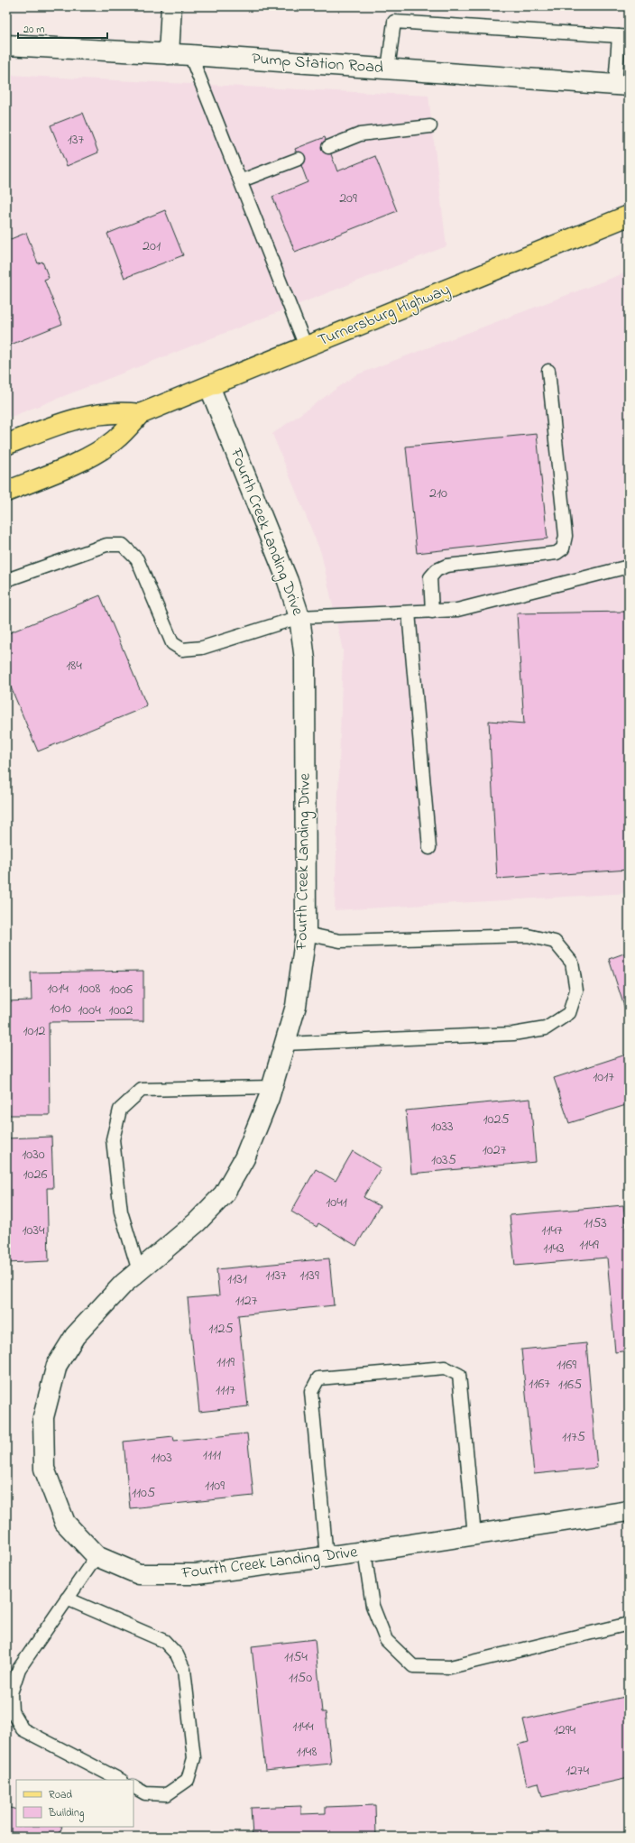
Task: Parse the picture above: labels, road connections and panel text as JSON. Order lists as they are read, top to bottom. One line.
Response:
{"streets":{"main road":["Turnersburg Highway"],"street":["Pump Station Road","Fourth Creek Landing Drive"]},"crossings":[["Turnersburg Highway","Fourth Creek Landing Drive"]],"house_numbers":["137","209","201","210","184","1014","1008","1006","1010","1004","1002","1012","1017","1025","1033","1027","1030","1035","1026","1041","1153","1034","1147","1149","1143","1137","1139","1131","1127","1125","1119","1169","1167","1165","1117","1175","1111","1103","1109","1105","1154","1150","1144","1294","1148","1274"],"legend":["Road","Building"],"scale_bar":"20 m"}
